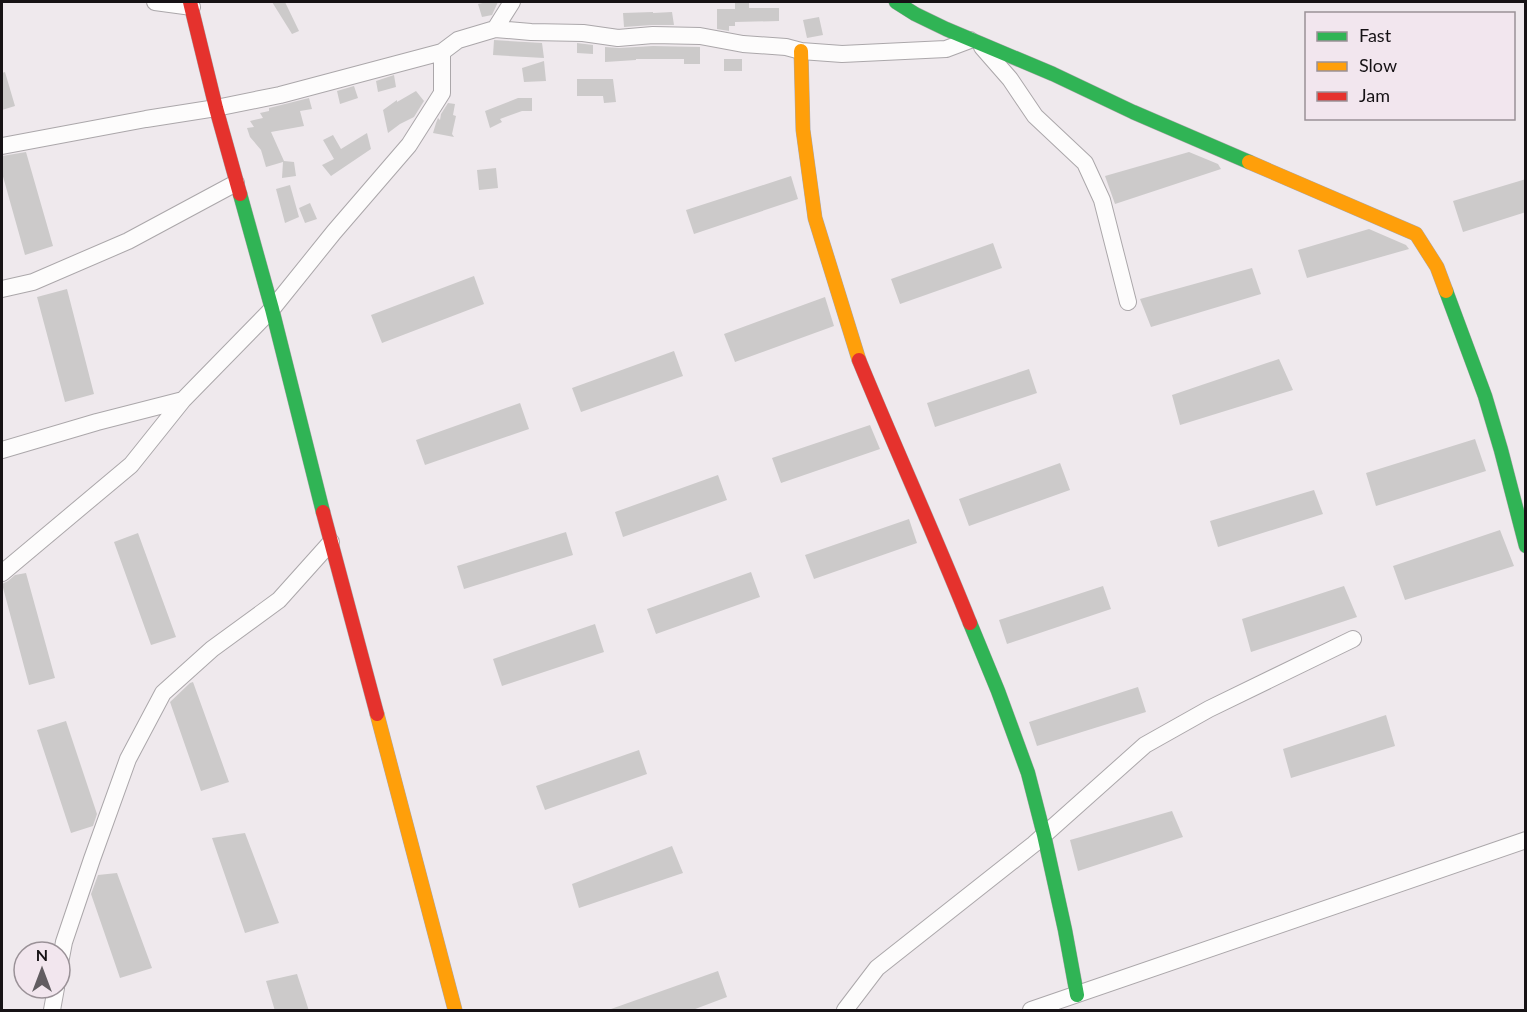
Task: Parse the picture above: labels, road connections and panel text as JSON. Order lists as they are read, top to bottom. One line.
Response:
{"legend":["Fast","Slow","Jam"],"north":"top"}
